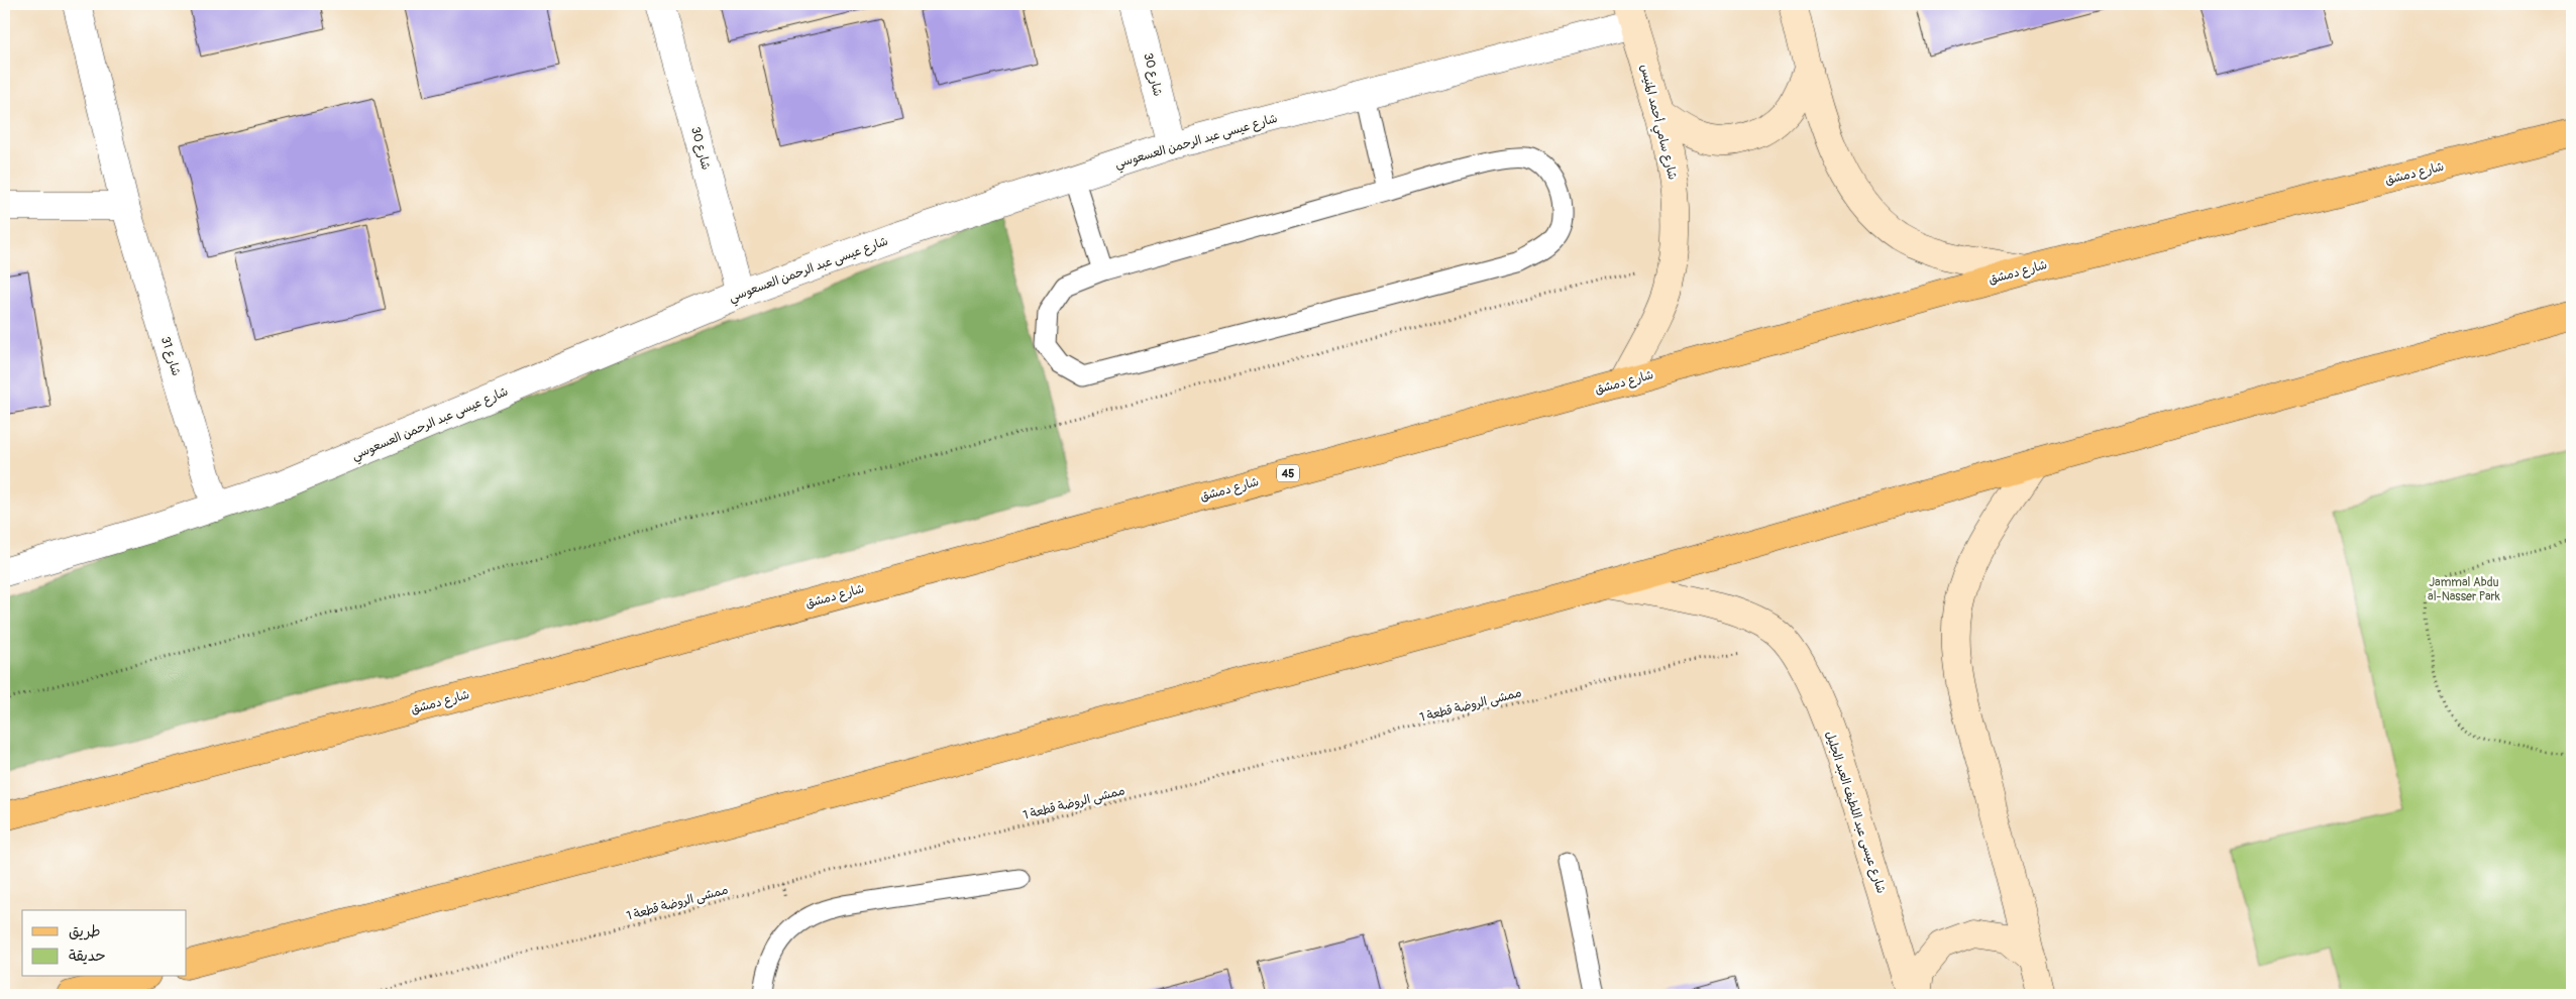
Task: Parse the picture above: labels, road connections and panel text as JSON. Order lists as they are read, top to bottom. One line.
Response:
{"streets":{"main road":["شارع سامي أحمد المنيس","شارع دمشق","45","شارع عيسى عبد اللطيف العبد الجليل"],"street":["شارع 30","شارع عيسى عبد الرحمن العسعوسي","شارع 31"],"path":["ممشى الروضة قطعة 1"]},"crossings":[["شارع 30","شارع عيسى عبد الرحمن العسعوسي"],["شارع سامي أحمد المنيس","شارع عيسى عبد الرحمن العسعوسي"],["شارع سامي أحمد المنيس","شارع دمشق"],["شارع عيسى عبد الرحمن العسعوسي","شارع 31"],["ممشى الروضة قطعة 1","شارع عيسى عبد اللطيف العبد الجليل"]],"parks":["Jammal Abdu al-Nasser Park"],"legend":["طريق","حديقة"]}
